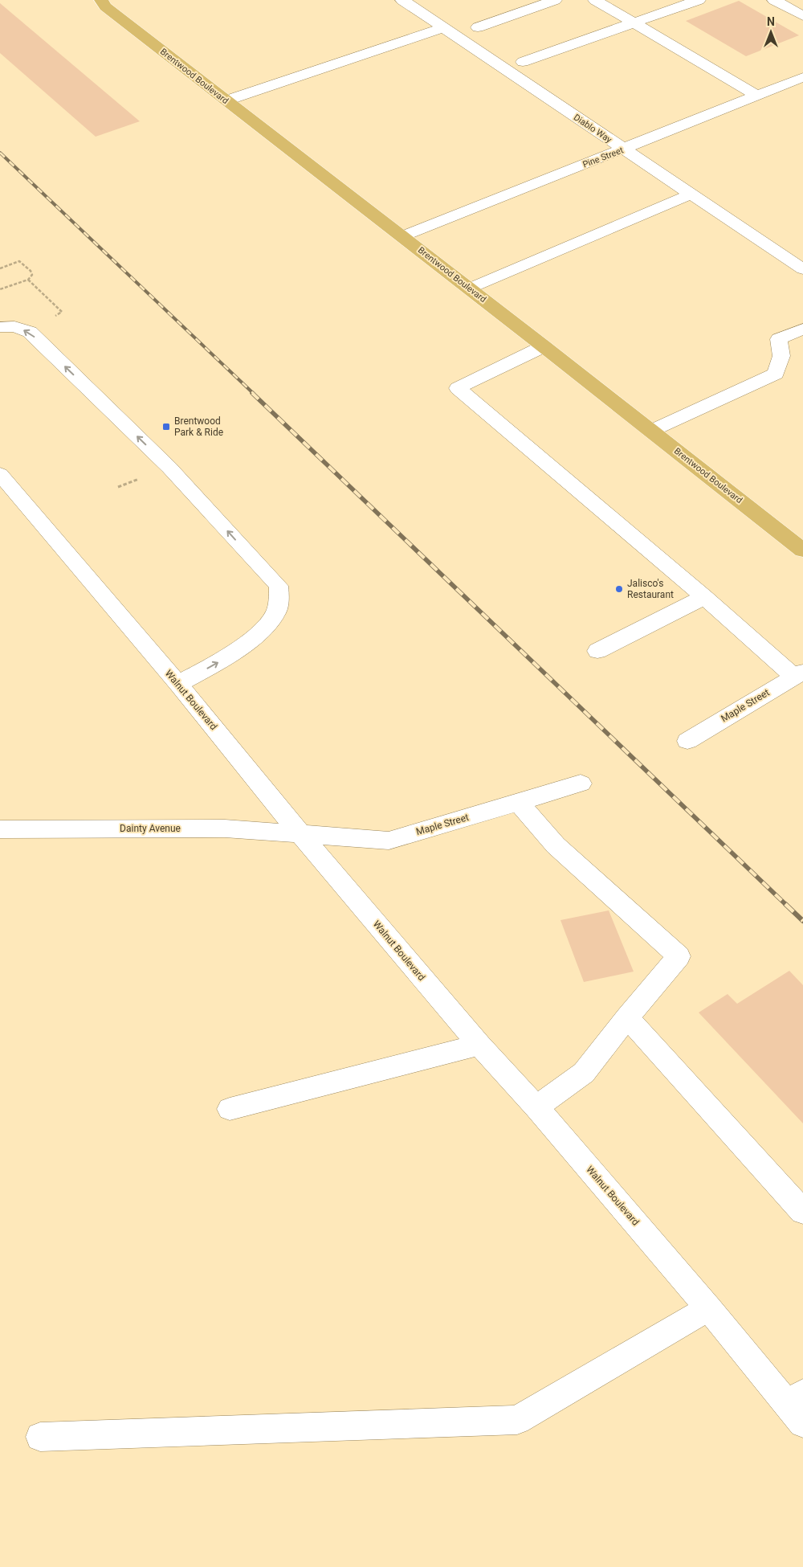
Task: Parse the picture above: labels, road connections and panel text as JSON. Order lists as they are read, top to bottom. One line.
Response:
{"streets":{"main road":["Brentwood Boulevard"],"street":["Diablo Way","Pine Street","Walnut Boulevard","Maple Street","Dainty Avenue"]},"crossings":[["Brentwood Boulevard","Pine Street"],["Diablo Way","Pine Street"],["Walnut Boulevard","Maple Street"],["Walnut Boulevard","Dainty Avenue"],["Maple Street","Dainty Avenue"]],"places":{"transit":["Brentwood Park & Ride"],"other":["Jalisco's Restaurant"]},"north":"top"}
